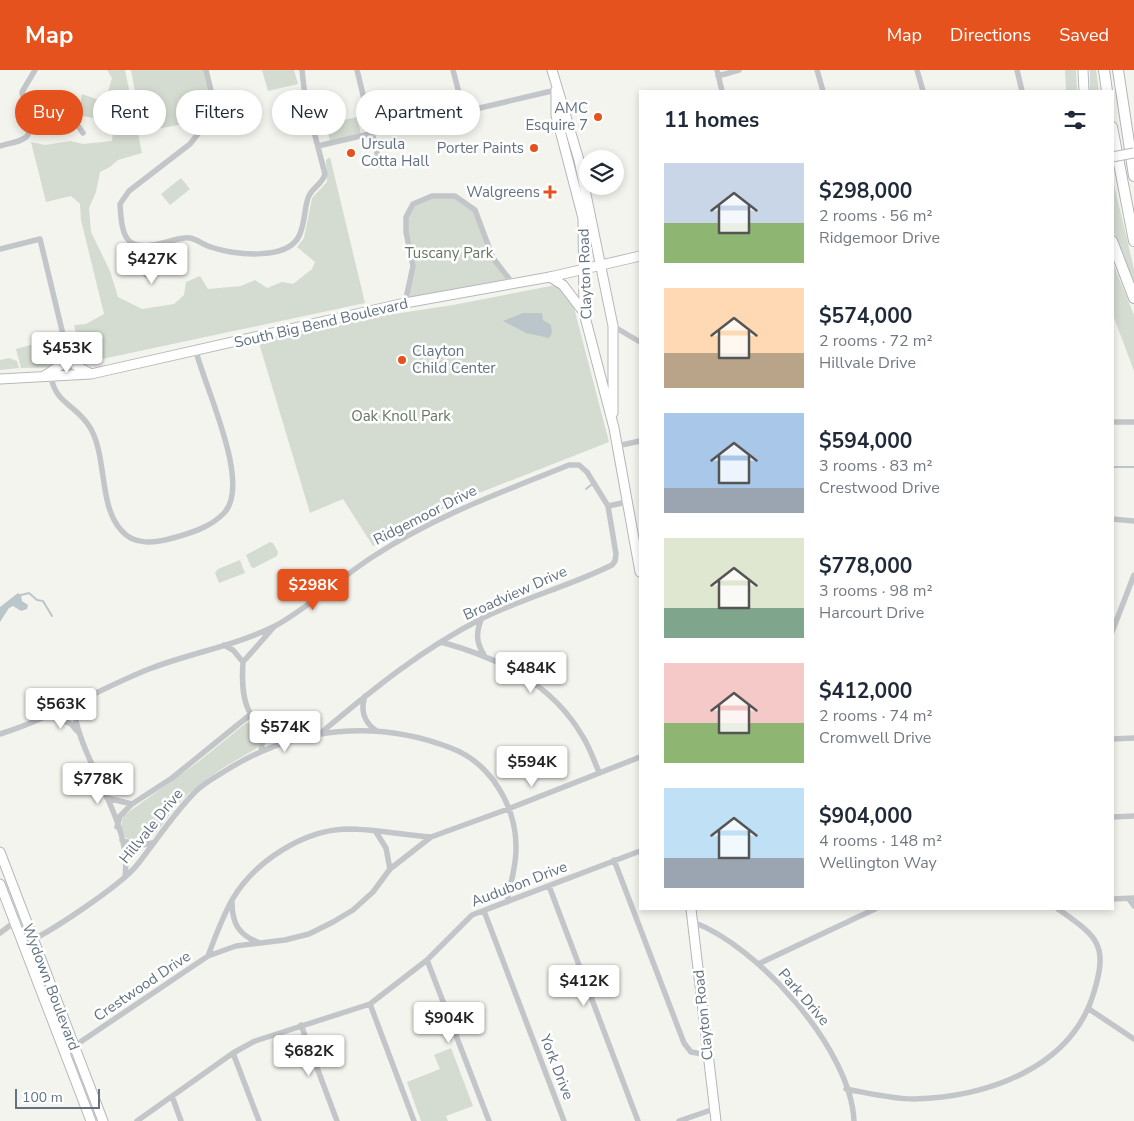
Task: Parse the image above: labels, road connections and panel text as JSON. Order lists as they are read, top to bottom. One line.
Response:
{"streets":{"main road":["Clayton Road","South Big Bend Boulevard","Wydown Boulevard"],"street":["Ridgemoor Drive","Broadview Drive","Hillvale Drive","Audubon Drive","Crestwood Drive","Park Drive","York Drive"]},"crossings":[["Clayton Road","South Big Bend Boulevard"],["Clayton Road","Park Drive"],["Ridgemoor Drive","Broadview Drive"],["Broadview Drive","Hillvale Drive"],["Hillvale Drive","Audubon Drive"],["Hillvale Drive","Crestwood Drive"],["Hillvale Drive","Wydown Boulevard"],["Audubon Drive","York Drive"],["Crestwood Drive","Wydown Boulevard"]],"parks":["Tuscany Park","Oak Knoll Park"],"places":{"other":["AMC Esquire 7","Porter Paints","Ursula Cotta Hall","Clayton Child Center"],"health":["Walgreens"]},"scale_bar":"100 m","page":{"header":"Map","nav":["Map","Directions","Saved"],"chip":["Buy","Rent","Filters","New","Apartment"],"heading":"11 homes","list":[{"name":"$298,000","note":"2 rooms · 56 m² · Ridgemoor Drive"},{"name":"$574,000","note":"2 rooms · 72 m² · Hillvale Drive"},{"name":"$594,000","note":"3 rooms · 83 m² · Crestwood Drive"},{"name":"$778,000","note":"3 rooms · 98 m² · Harcourt Drive"},{"name":"$412,000","note":"2 rooms · 74 m² · Cromwell Drive"},{"name":"$904,000","note":"4 rooms · 148 m² · Wellington Way"}],"price":["$427K","$453K","$298K","$484K","$563K","$574K","$594K","$778K","$412K","$904K","$682K"],"scale":"100 m"}}
